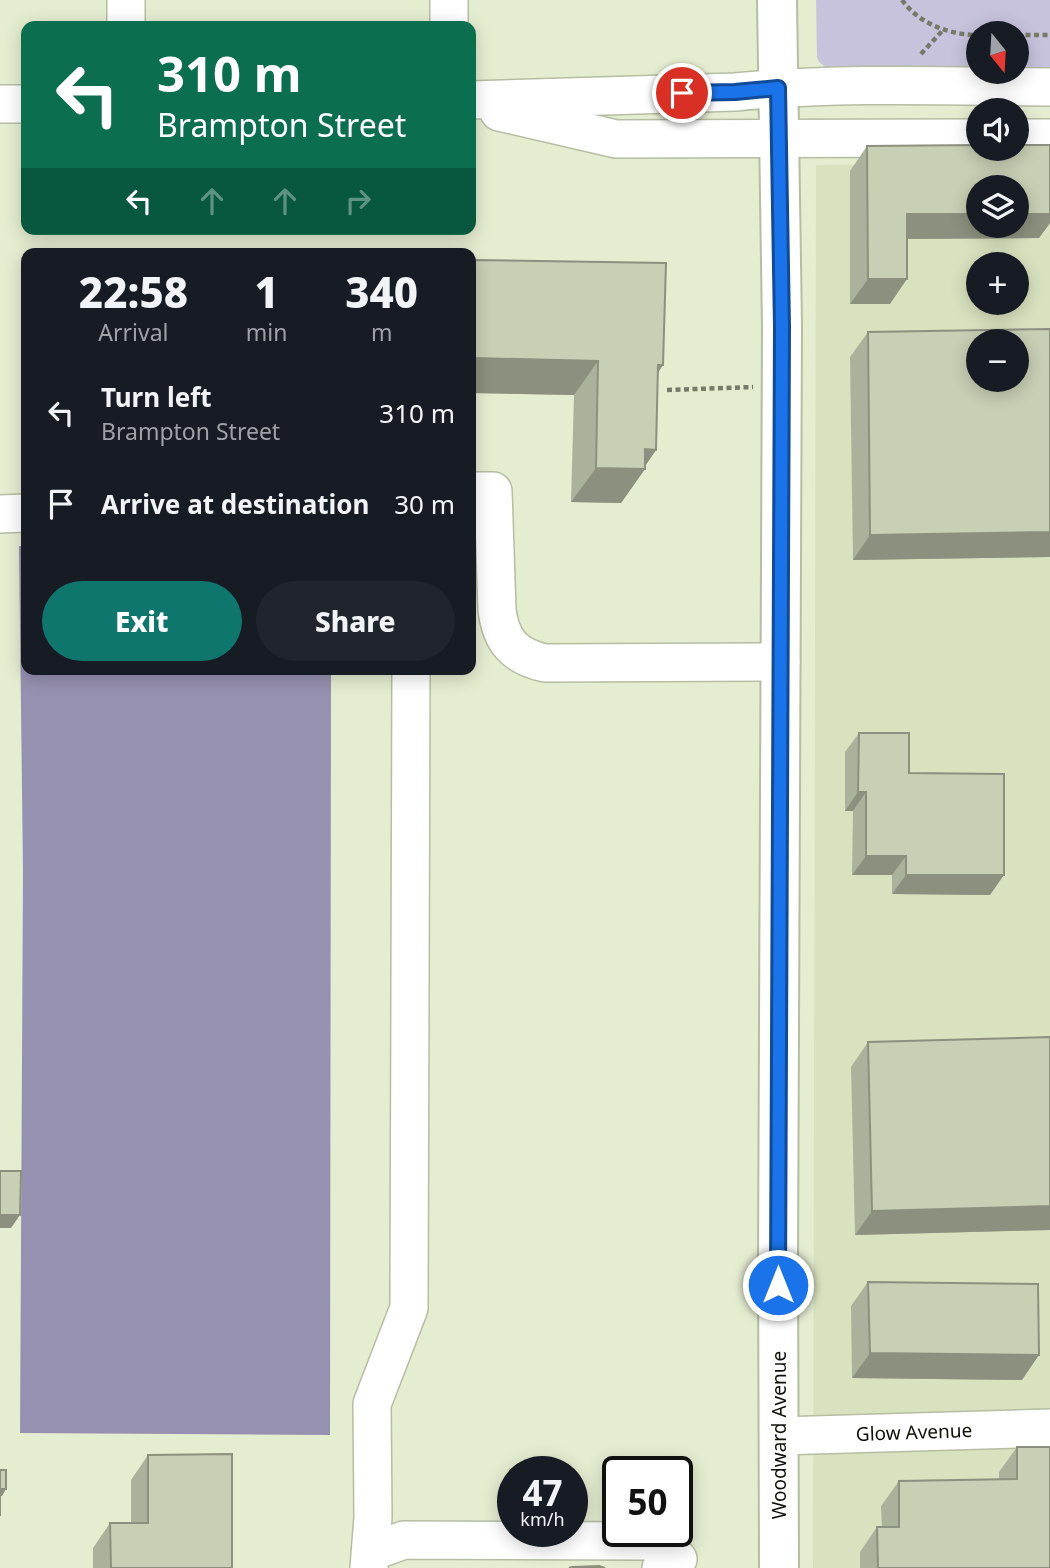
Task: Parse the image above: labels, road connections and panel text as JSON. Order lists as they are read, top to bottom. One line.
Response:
{"streets":{"main road":["Woodward Avenue"],"street":["Glow Avenue"]},"crossings":[["Glow Avenue","Woodward Avenue"]],"north":"bottom","page":{"map_buttons":["+","−"],"turn":["310 m","Brampton Street"],"eta":["22:58","Arrival","1","min","340","m"],"list":[{"name":"Turn left","note":"Brampton Street","value":"310 m"},{"name":"Arrive at destination","value":"30 m"}],"buttons":["Exit","Share"],"speed":"47 km/h","limit":"50"}}
